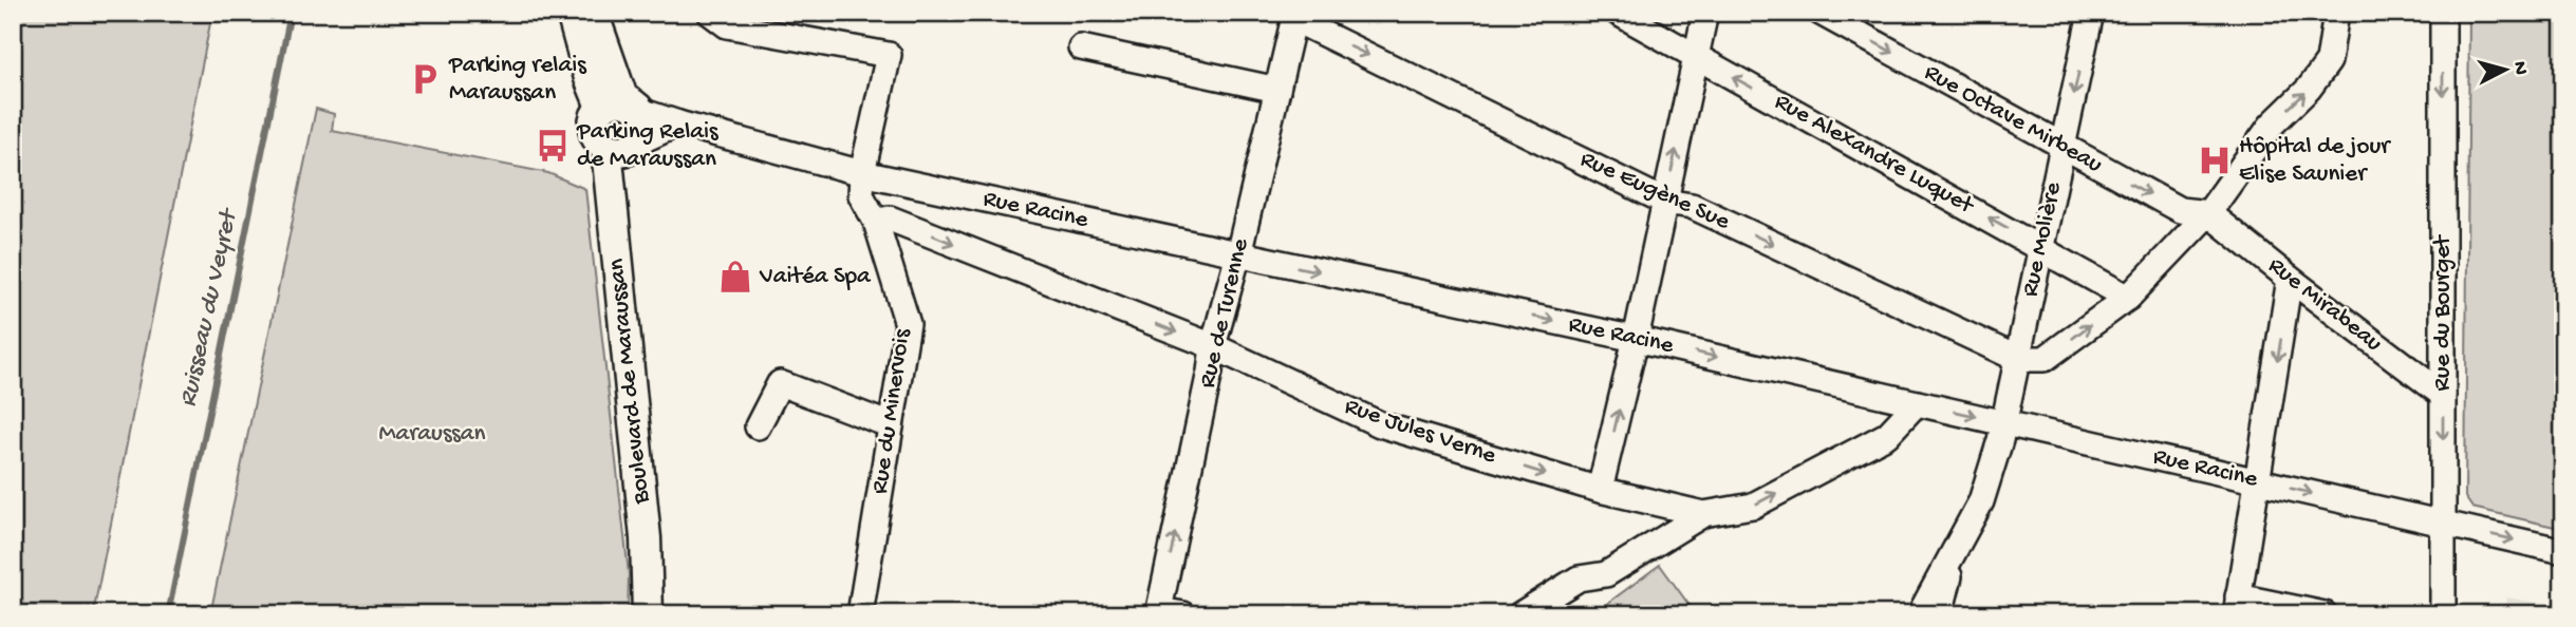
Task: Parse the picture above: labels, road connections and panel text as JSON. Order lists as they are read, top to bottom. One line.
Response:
{"streets":{"main road":["Boulevard de Maraussan"],"street":["Rue Octave Mirbeau","Rue Alexandre Luquet","Rue Eugène Sue","Rue Racine","Rue Molière","Rue Mirabeau","Rue de Turenne","Rue du Bourget","Rue du Minervois","Rue Jules Verne"]},"crossings":[["Rue Octave Mirbeau","Rue Molière"],["Rue Octave Mirbeau","Rue Mirabeau"],["Rue Alexandre Luquet","Rue Molière"],["Rue Eugène Sue","Rue Molière"],["Rue Eugène Sue","Rue de Turenne"],["Rue Racine","Rue Molière"],["Rue Racine","Rue de Turenne"],["Rue Racine","Rue du Bourget"],["Rue Racine","Rue du Minervois"],["Rue Racine","Rue Jules Verne"],["Rue Mirabeau","Rue du Bourget"],["Rue de Turenne","Rue Jules Verne"],["Rue du Minervois","Rue Jules Verne"]],"one_way":["Rue Octave Mirbeau","Rue Alexandre Luquet","Rue Eugène Sue","Rue Racine","Rue de Turenne","Rue Jules Verne"],"water":["Ruisseau du Veyret"],"parks":["Maraussan"],"places":{"parking":["Parking relais Maraussan"],"bus stop":["Parking Relais de Maraussan"],"hospital":["Hôpital de jour Elise Saunier"],"shop":["Vaitéa Spa"]},"north":"right"}
